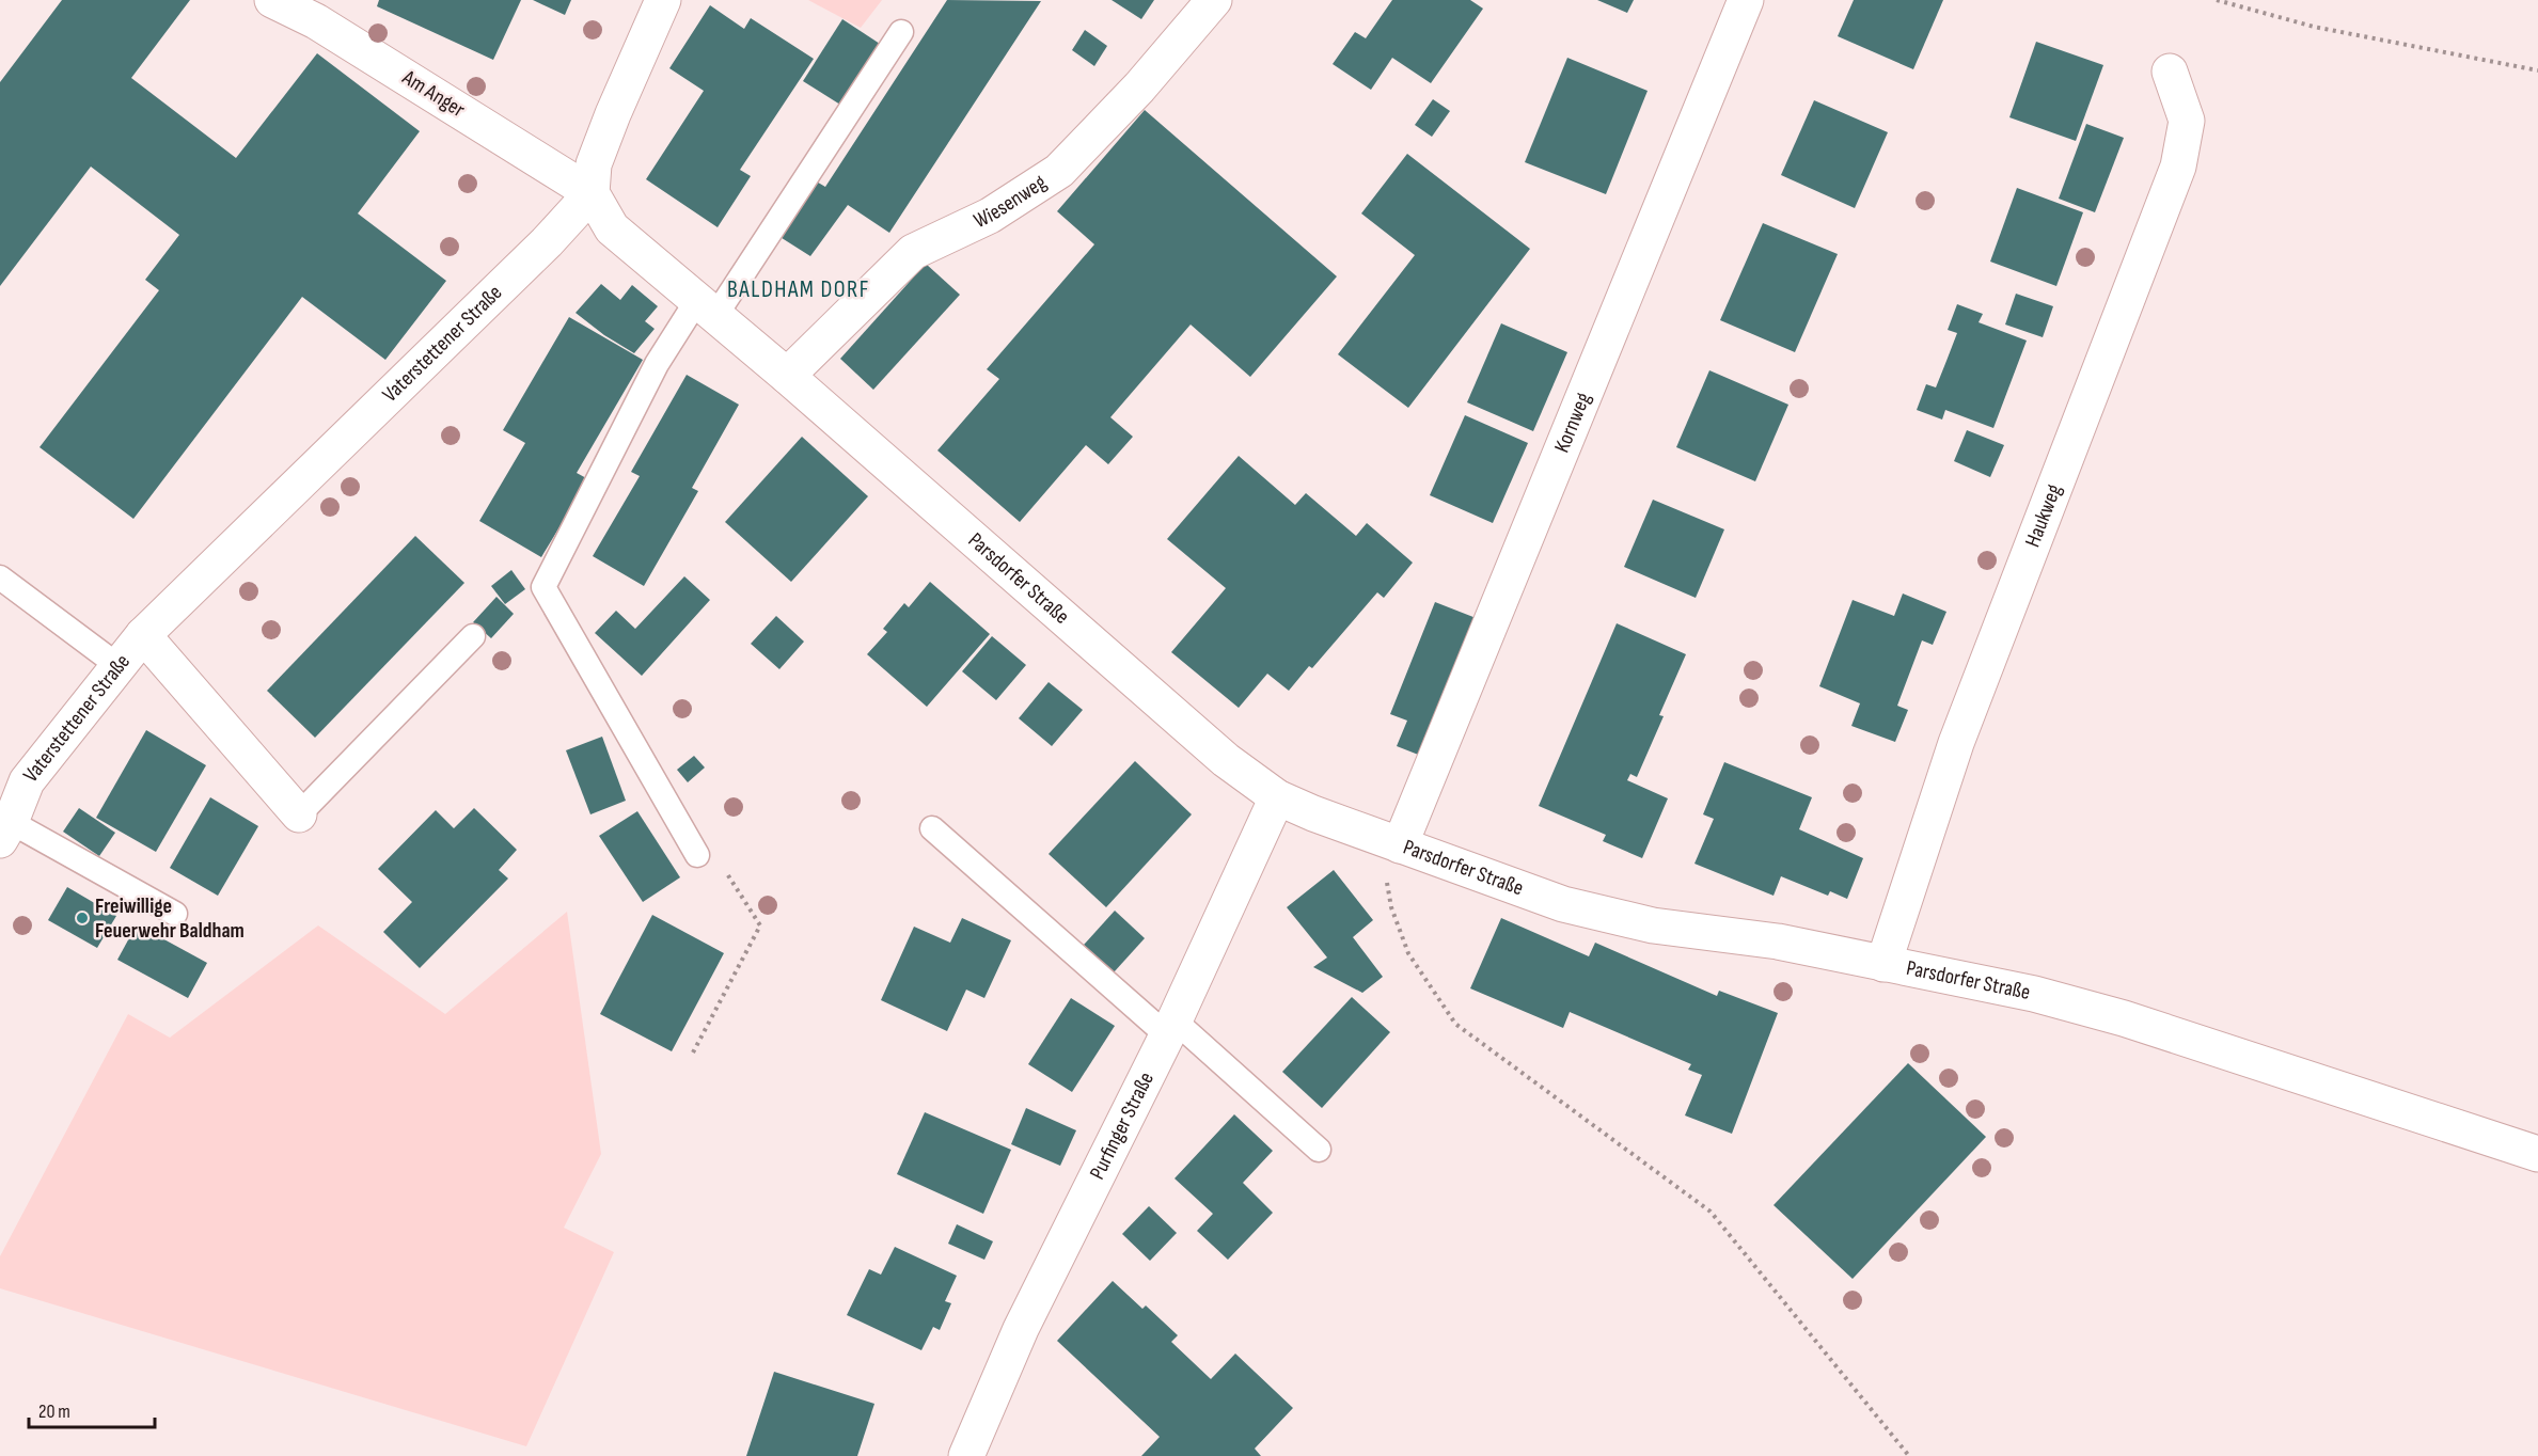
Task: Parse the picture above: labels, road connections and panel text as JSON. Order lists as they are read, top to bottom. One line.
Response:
{"streets":{"street":["Am Anger","Wiesenweg","Vaterstettener Straße","Kornweg","Haukweg","Parsdorfer Straße","Purfinger Straße"]},"crossings":[["Am Anger","Vaterstettener Straße"],["Am Anger","Parsdorfer Straße"],["Wiesenweg","Parsdorfer Straße"],["Vaterstettener Straße","Parsdorfer Straße"],["Kornweg","Parsdorfer Straße"],["Haukweg","Parsdorfer Straße"],["Parsdorfer Straße","Purfinger Straße"]],"districts":["BALDHAM DORF"],"places":["Freiwillige Feuerwehr Baldham"],"scale_bar":"20 m"}
